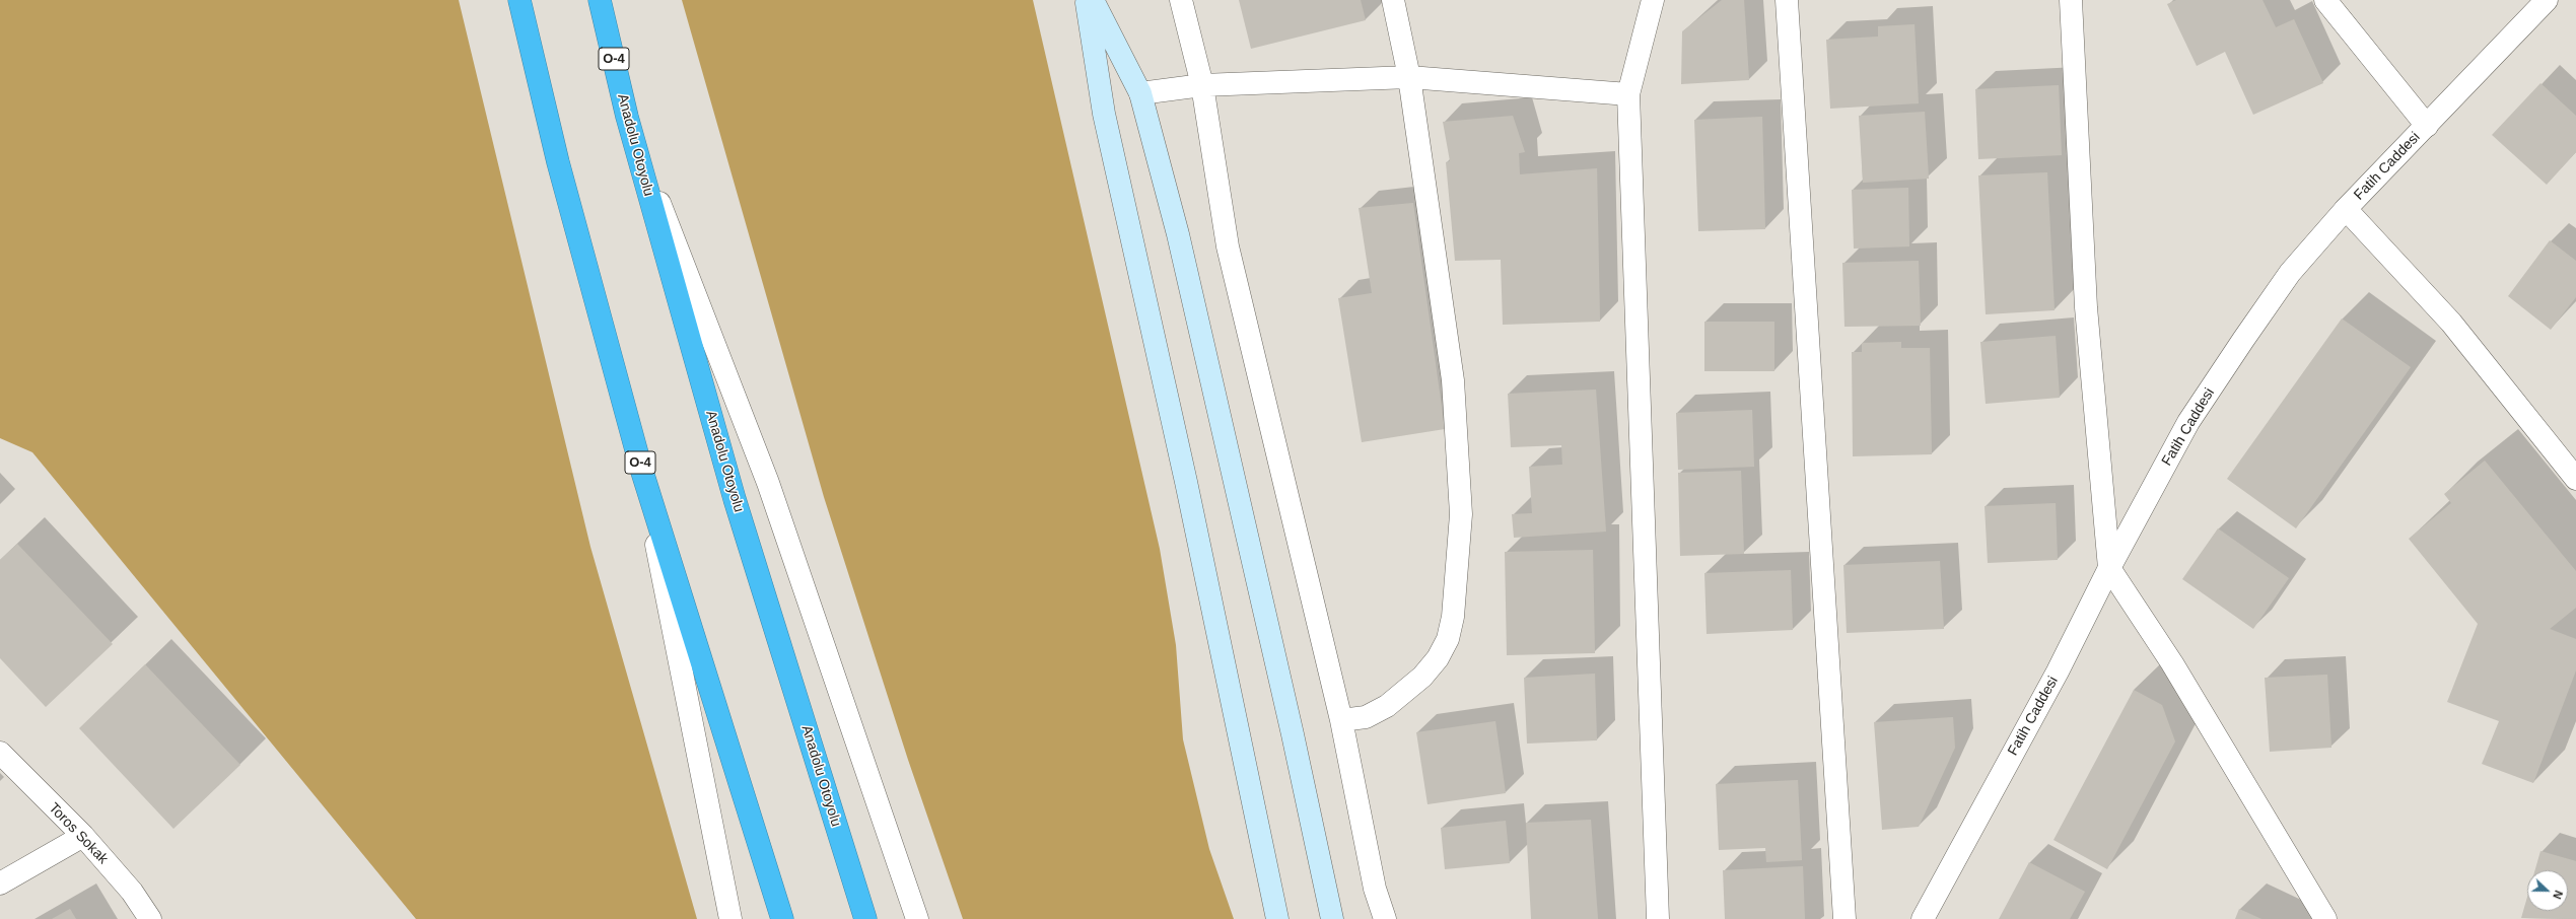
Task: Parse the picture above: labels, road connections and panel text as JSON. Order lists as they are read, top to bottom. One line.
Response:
{"streets":{"highway":["O-4","Anadolu Otoyolu"],"street":["Fatih Caddesi","Toros Sokak"]},"north":"right"}
